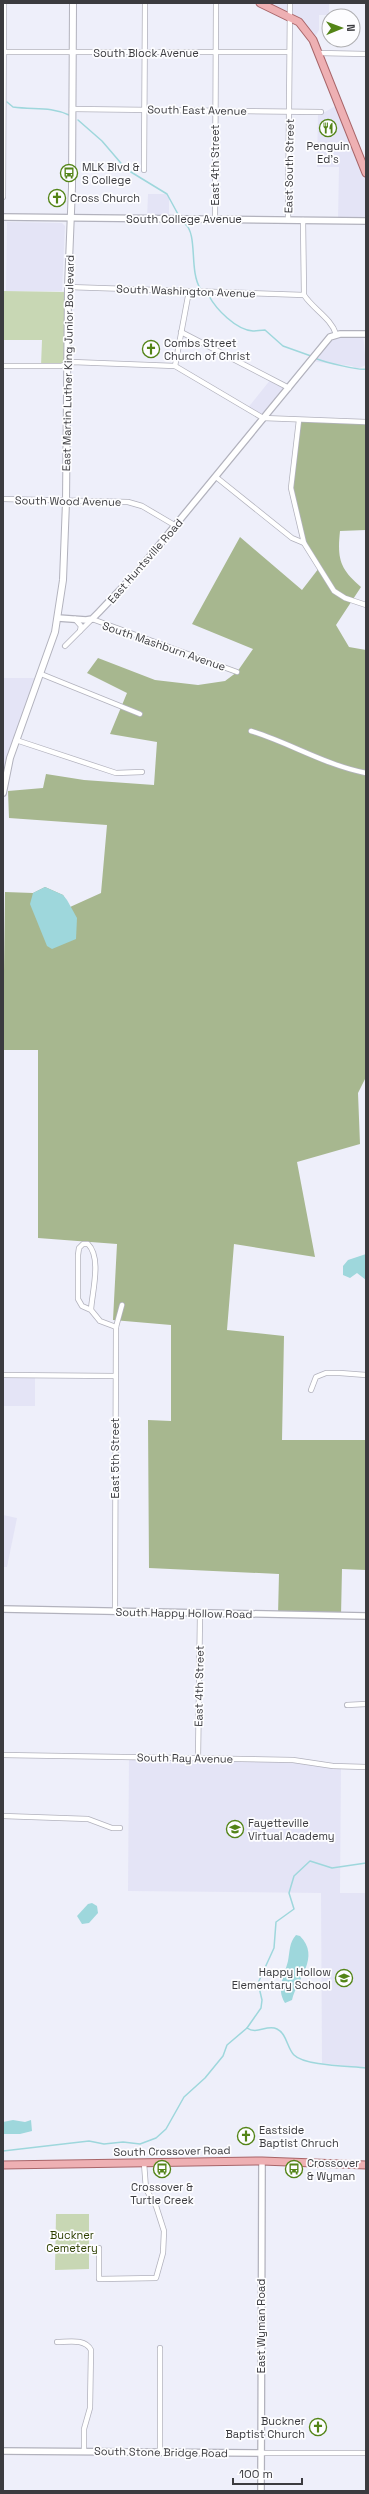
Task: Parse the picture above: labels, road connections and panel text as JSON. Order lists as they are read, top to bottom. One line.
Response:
{"streets":{"main road":["East Martin Luther King Junior Boulevard","South Crossover Road"],"street":["South Block Avenue","South East Avenue","East 4th Street","East South Street","South College Avenue","South Washington Avenue","South Wood Avenue","East Huntsville Road","South Mashburn Avenue","East 5th Street","South Happy Hollow Road","South Ray Avenue","East Wyman Road","South Stone Bridge Road"]},"crossings":[["South Block Avenue","East 4th Street"],["South Block Avenue","East South Street"],["South Block Avenue","East Martin Luther King Junior Boulevard"],["South East Avenue","East 4th Street"],["South East Avenue","East South Street"],["South East Avenue","East Martin Luther King Junior Boulevard"],["East 4th Street","South College Avenue"],["East 4th Street","South Happy Hollow Road"],["East 4th Street","South Ray Avenue"],["East South Street","South College Avenue"],["East South Street","South Washington Avenue"],["South College Avenue","East Martin Luther King Junior Boulevard"],["South Washington Avenue","East Martin Luther King Junior Boulevard"],["East Martin Luther King Junior Boulevard","South Wood Avenue"],["South Wood Avenue","East Huntsville Road"],["East Huntsville Road","South Mashburn Avenue"],["East 5th Street","South Happy Hollow Road"],["South Crossover Road","East Wyman Road"],["East Wyman Road","South Stone Bridge Road"]],"parks":["Buckner Cemetery"],"places":{"restaurant":["Penguin Ed's"],"bus stop":["MLK Blvd & S College","Crossover & Turtle Creek","Crossover & Wyman"],"church":["Cross Church","Combs Street Church of Christ","Eastside Baptist Chruch","Buckner Baptist Church"],"school or university":["Fayetteville Virtual Academy","Happy Hollow Elementary School"]},"scale_bar":"100 m","north":"right"}
